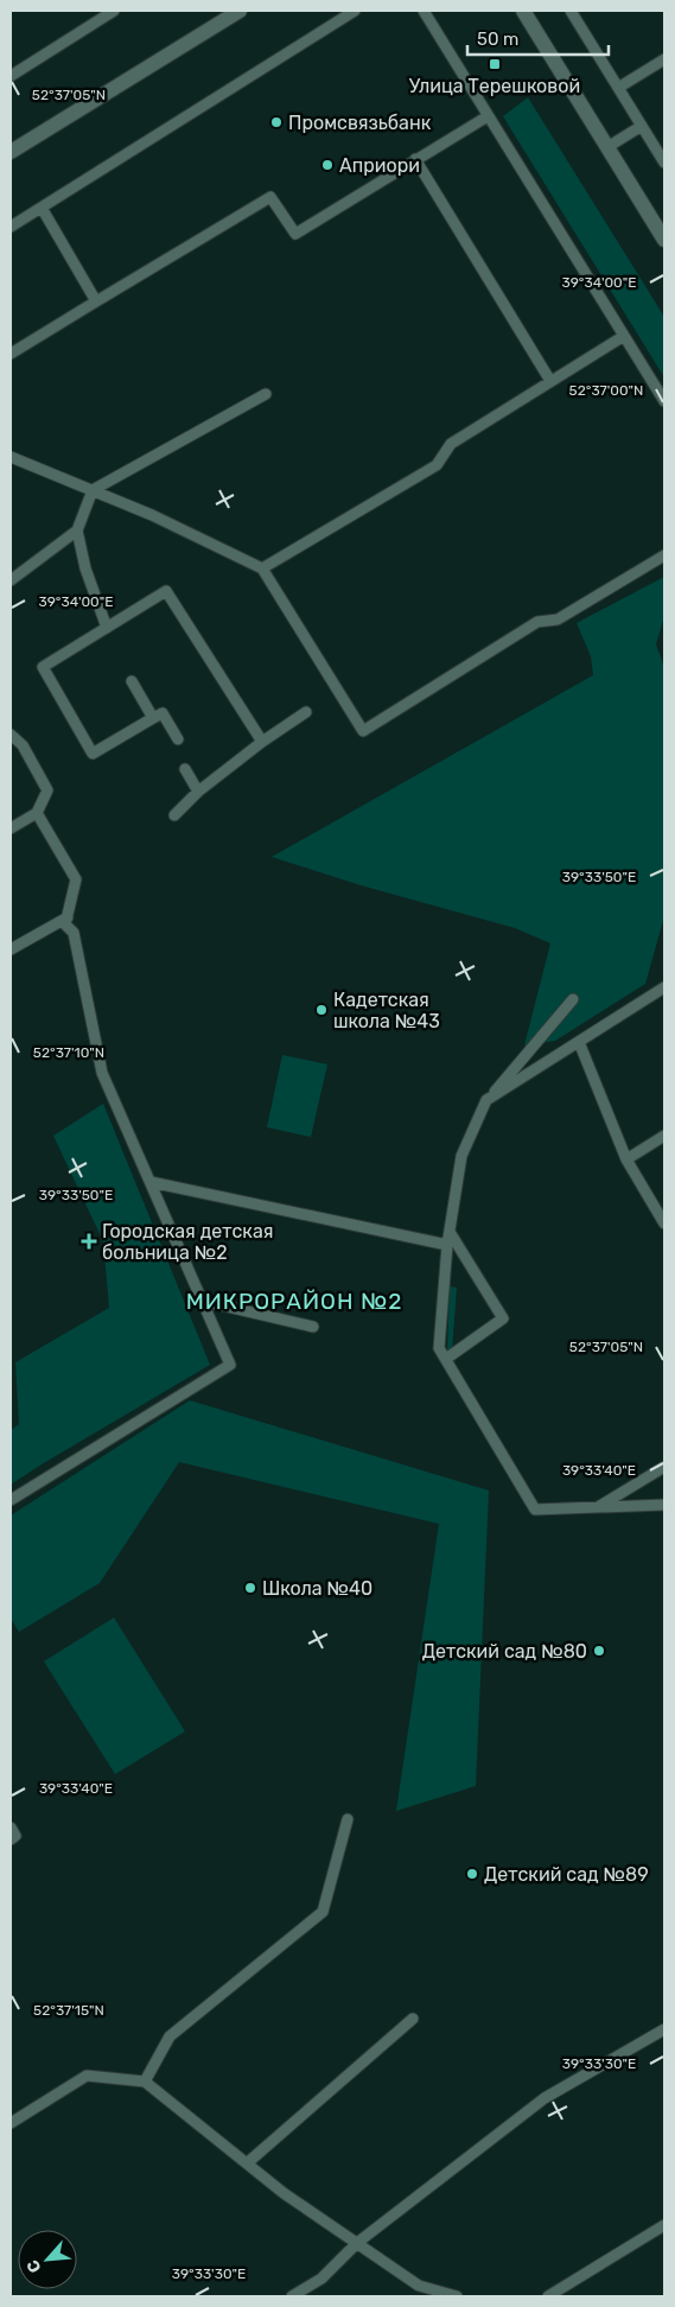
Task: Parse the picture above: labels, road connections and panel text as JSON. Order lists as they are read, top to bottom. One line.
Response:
{"districts":["МИКРОРАЙОН №2"],"places":{"transit":["Улица Терешковой"],"other":["Промсвязьбанк","Априори","Кадетская школа №43","Школа №40","Детский сад №80","Детский сад №89"],"health":["Городская детская больница №2"]},"scale_bar":"50 m","north":"bottom left","coordinates":["52°37'05\"N","39°34'00\"E","52°37'00\"N","39°33'50\"E","52°37'10\"N","39°33'40\"E","52°37'15\"N","39°33'30\"E"]}
